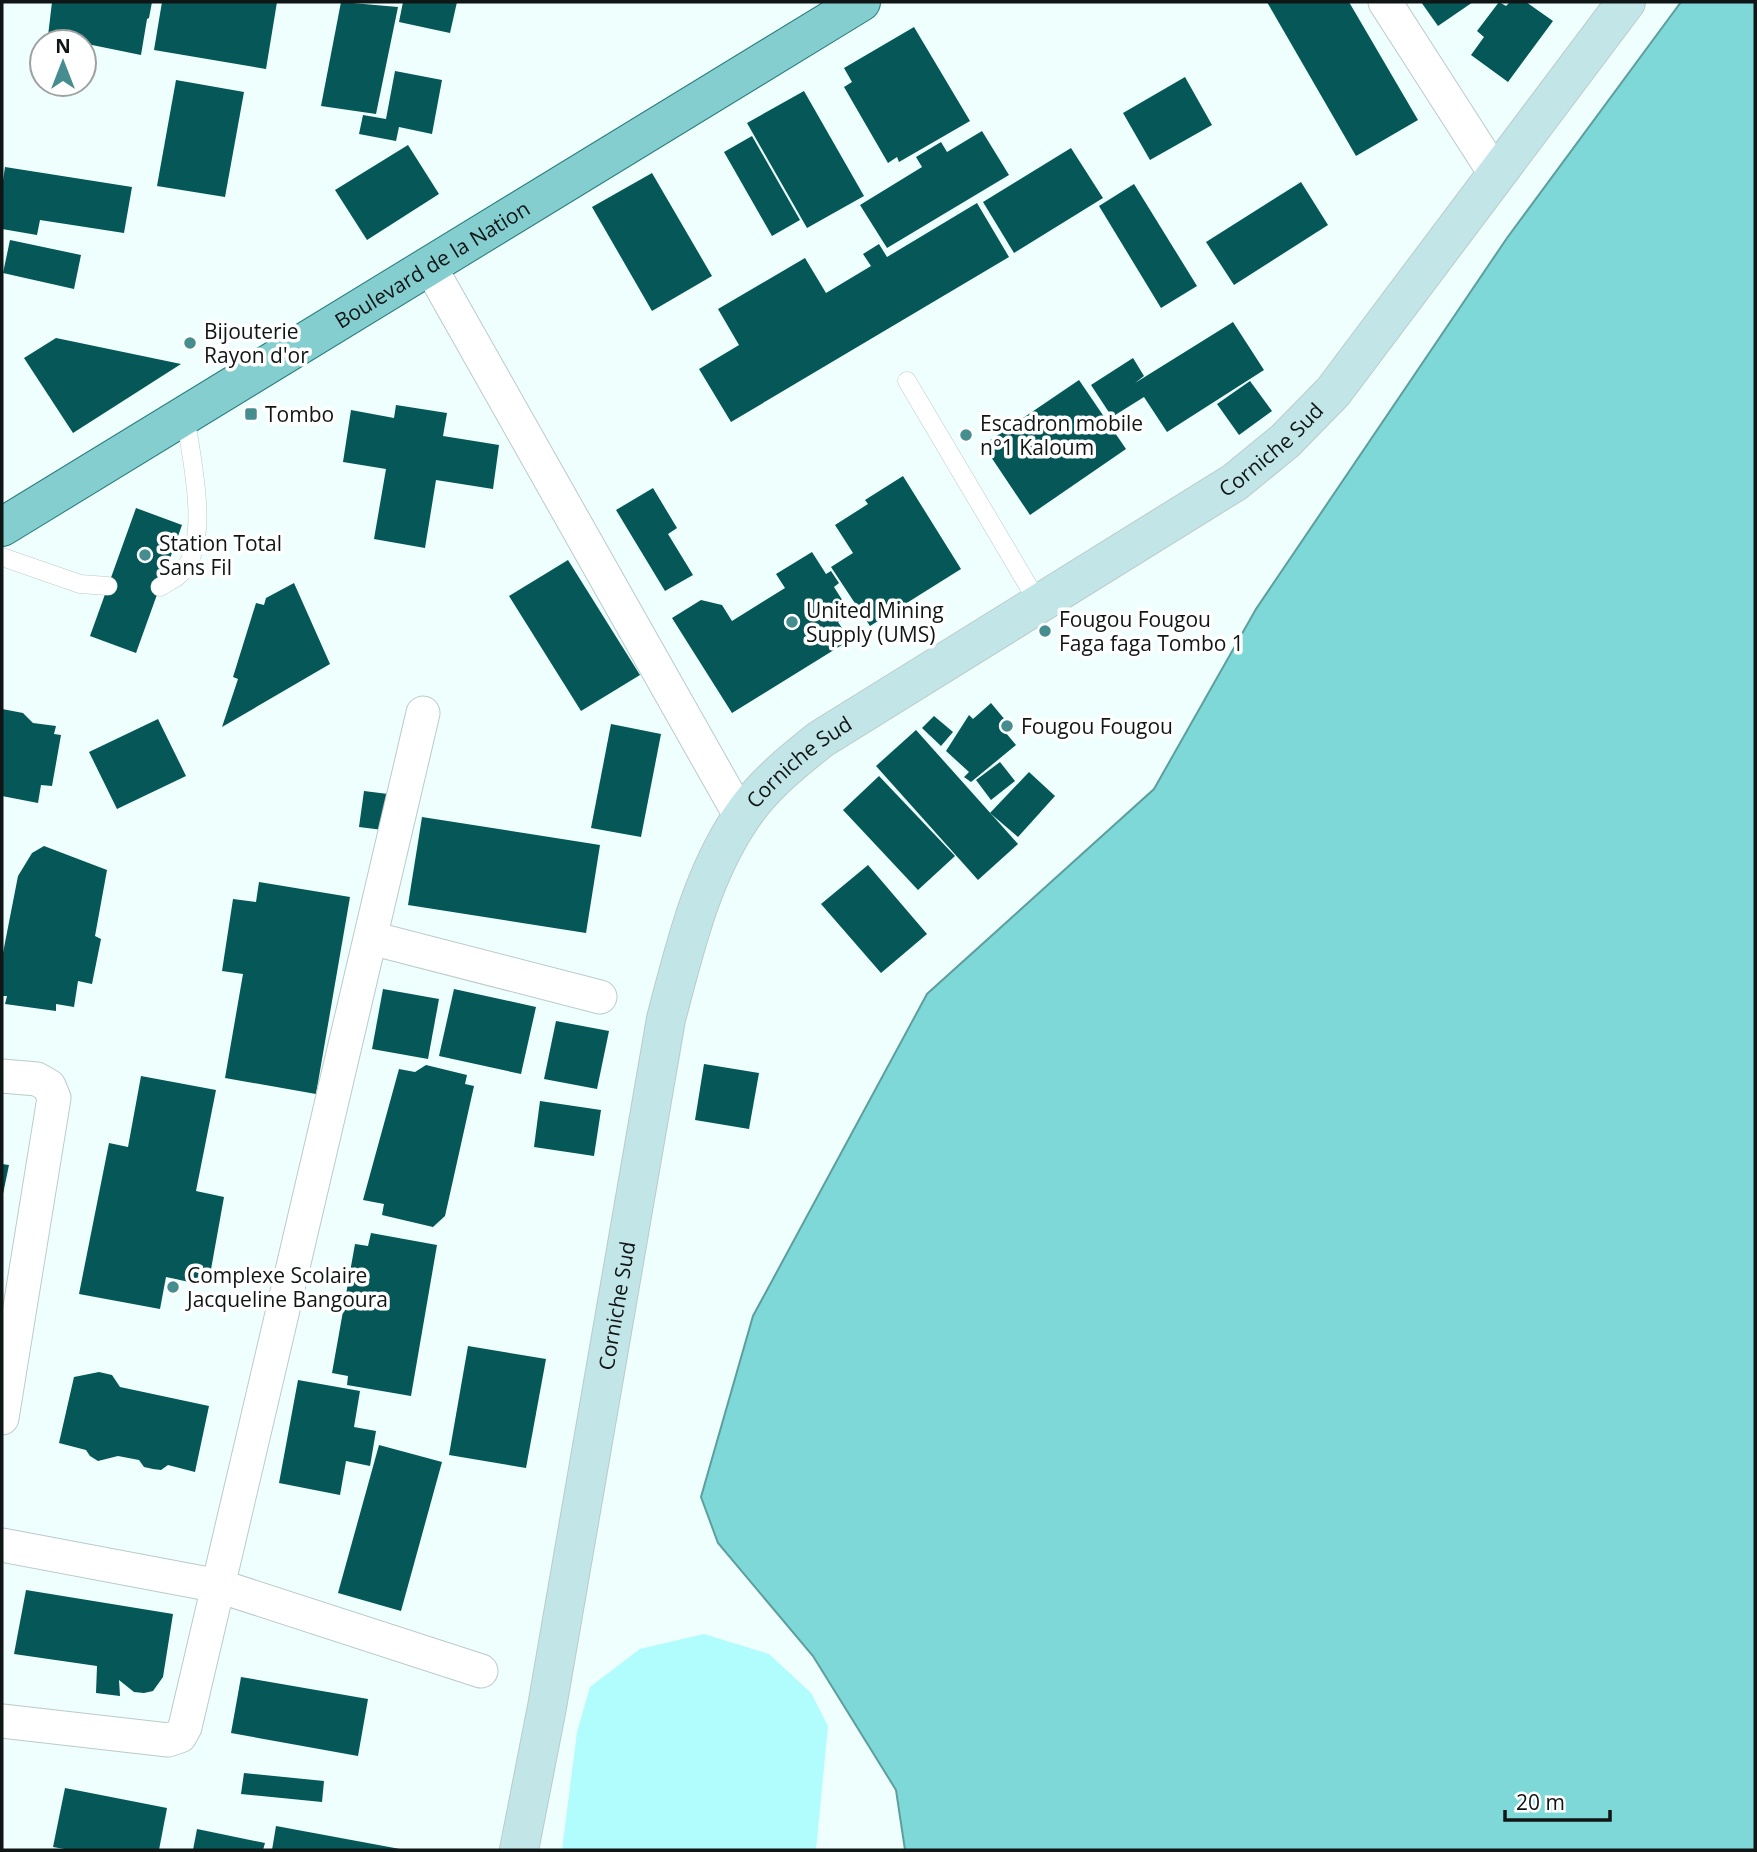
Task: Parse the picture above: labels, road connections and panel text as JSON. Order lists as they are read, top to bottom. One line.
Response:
{"streets":{"main road":["Boulevard de la Nation","Corniche Sud"]},"places":{"other":["Bijouterie Rayon d'or","Escadron mobile n°1 Kaloum","Station Total Sans Fil","United Mining Supply (UMS)","Fougou Fougou Faga faga Tombo 1","Fougou Fougou","Complexe Scolaire Jacqueline Bangoura"],"transit":["Tombo"]},"scale_bar":"20 m","north":"top"}
